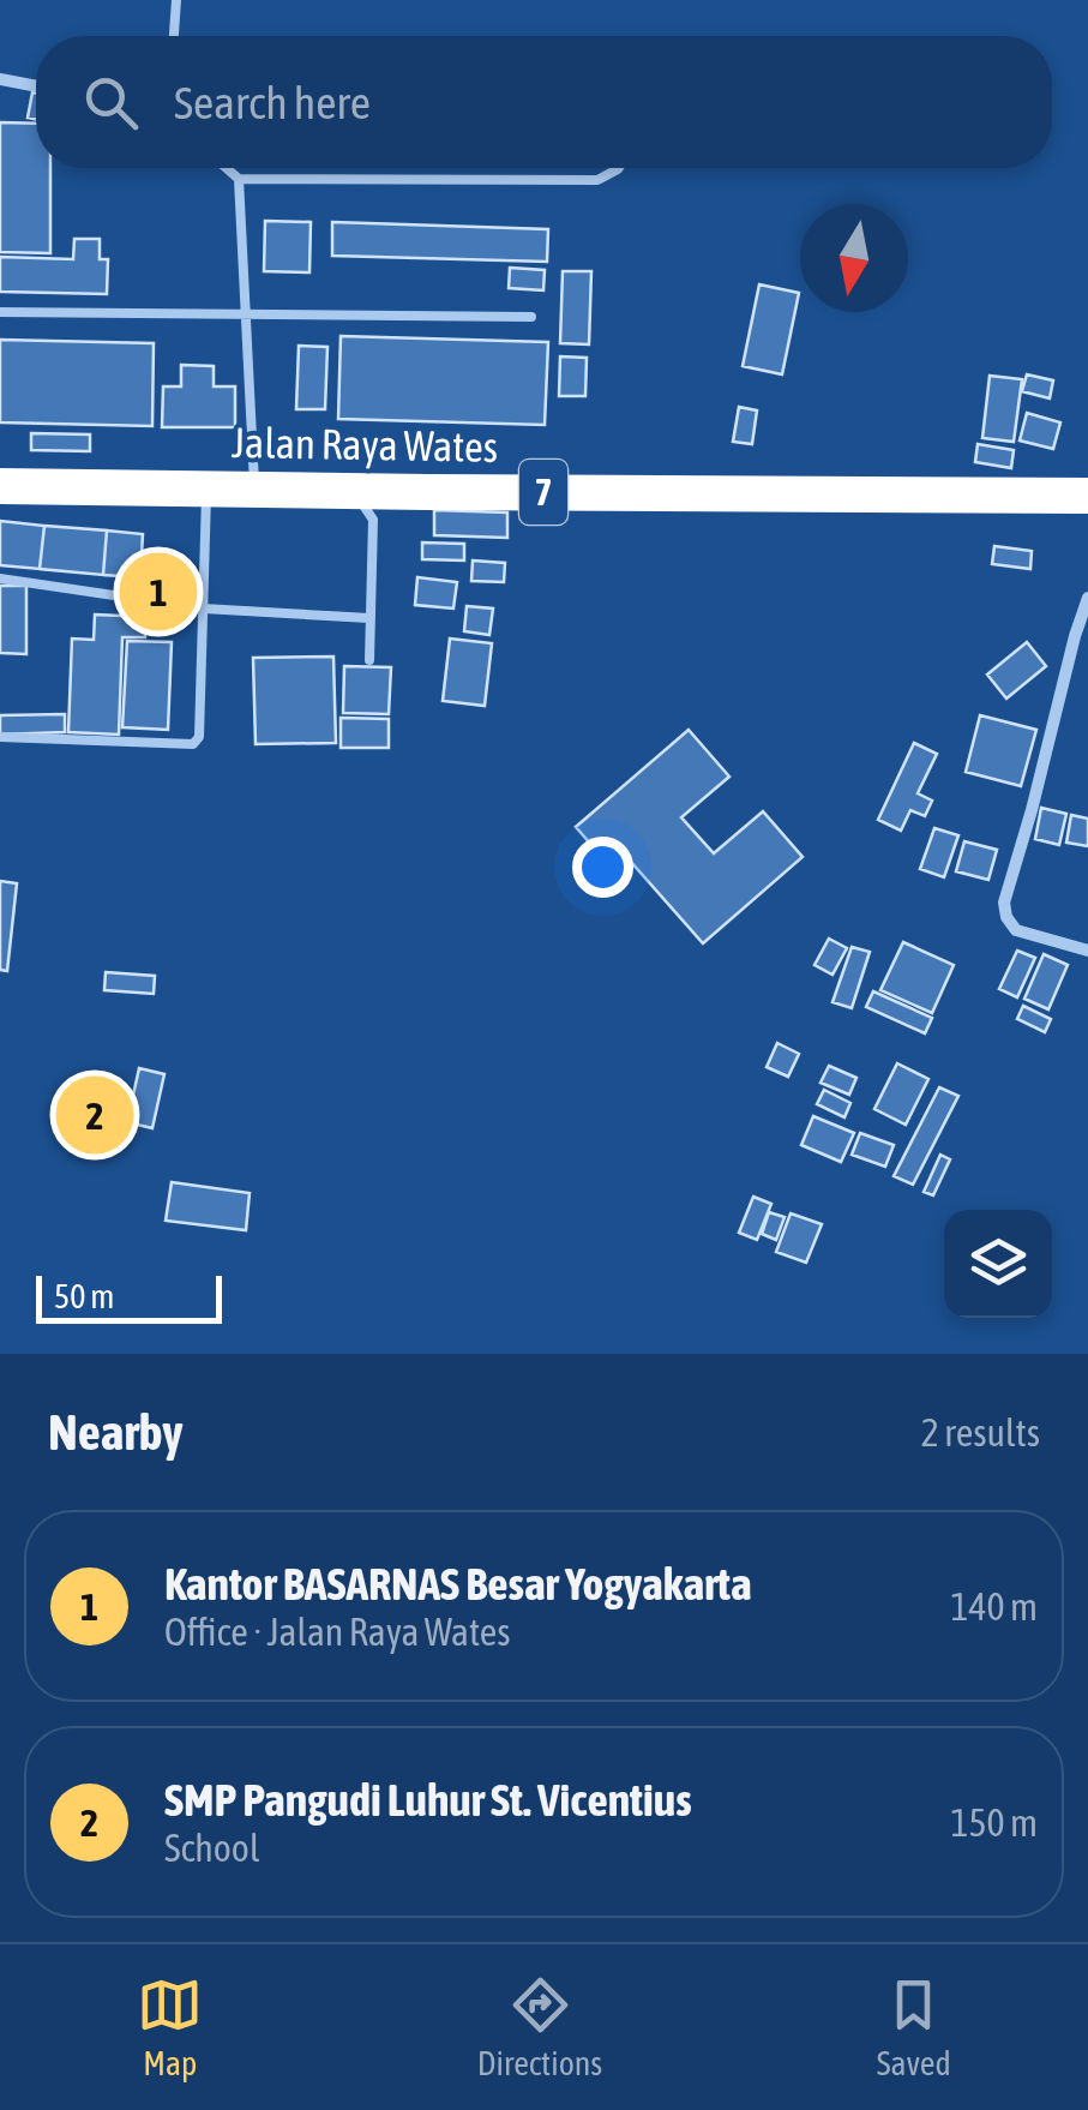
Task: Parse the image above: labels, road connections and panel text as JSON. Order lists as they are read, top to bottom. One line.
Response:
{"streets":{"highway":["Jalan Raya Wates","7"]},"scale_bar":"50 m","north":"bottom","page":{"search":"Search here","pins":["1","2"],"scale":"50 m","heading":["Nearby","2 results"],"list":[{"mark":"1","name":"Kantor BASARNAS Besar Yogyakarta","note":"Office · Jalan Raya Wates","value":"140 m"},{"mark":"2","name":"SMP Pangudi Luhur St. Vicentius","note":"School","value":"150 m"}],"nav":["Map","Directions","Saved"]}}
